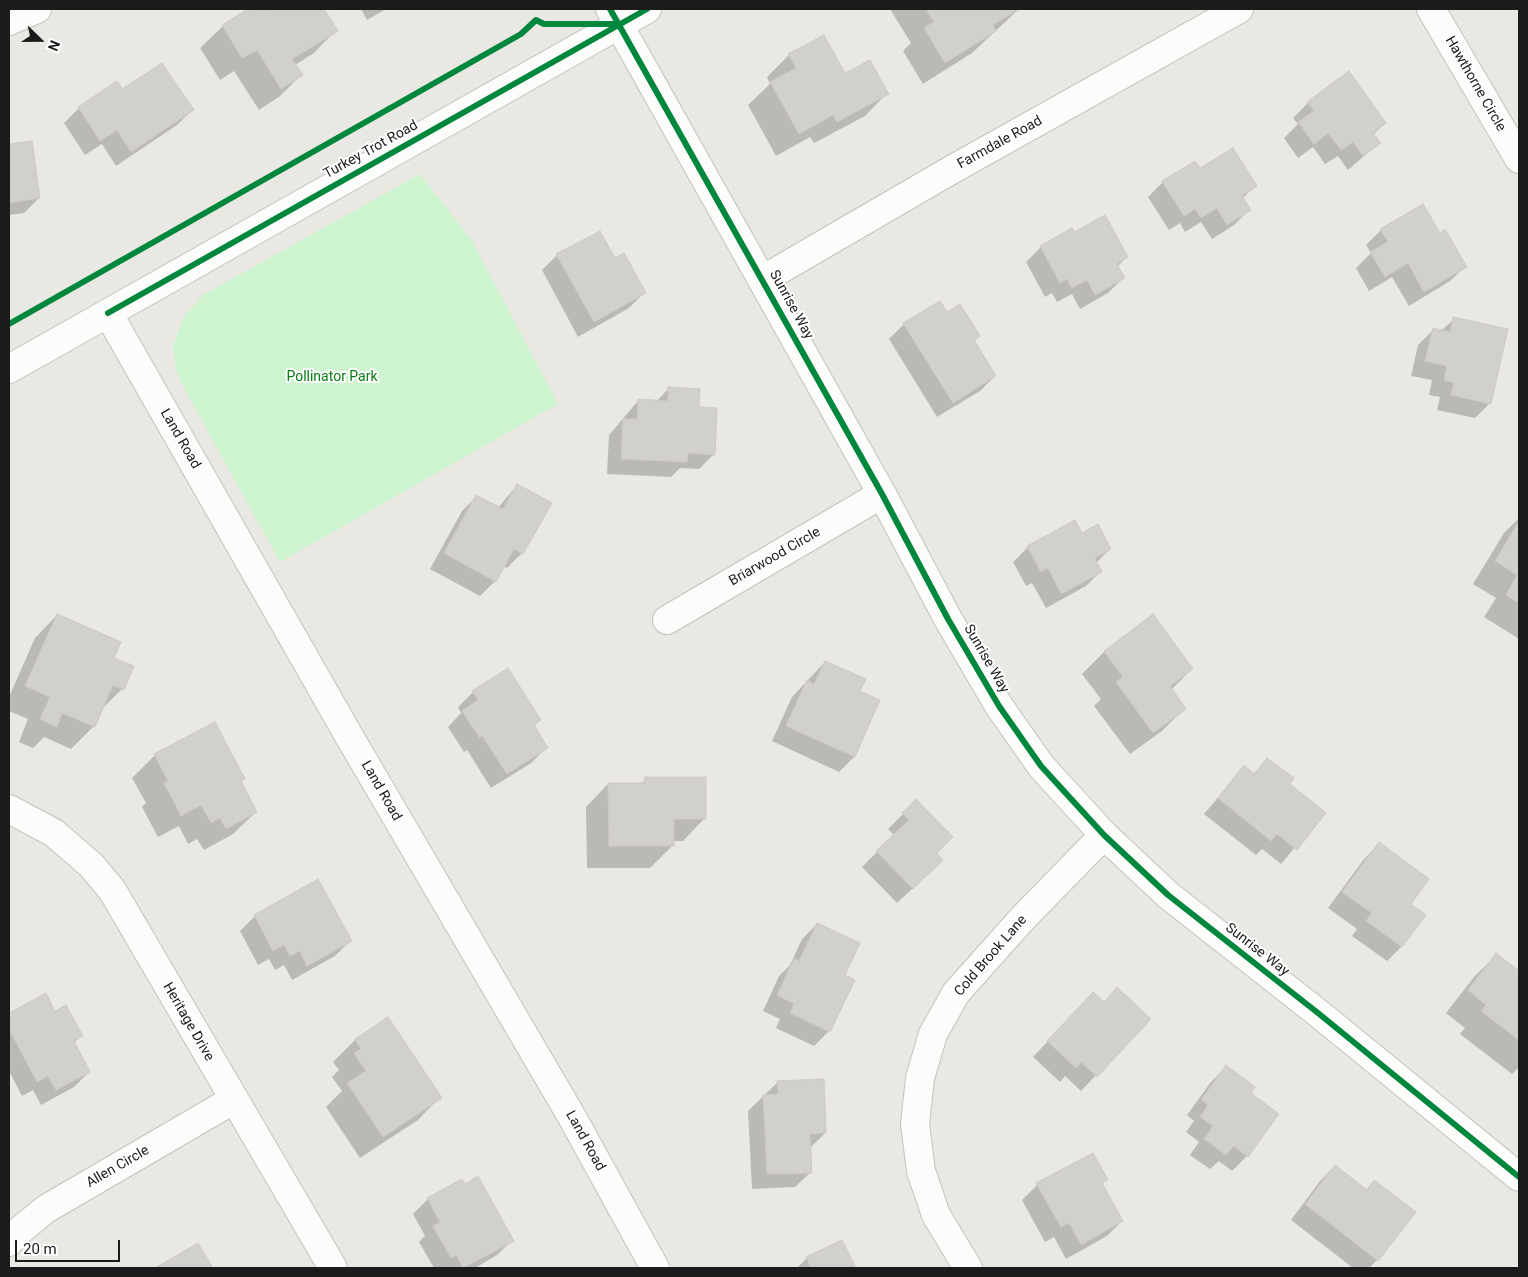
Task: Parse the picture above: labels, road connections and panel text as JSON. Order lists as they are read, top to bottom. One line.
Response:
{"streets":{"street":["Hawthorne Circle","Farmdale Road","Turkey Trot Road","Sunrise Way","Land Road","Briarwood Circle","Cold Brook Lane","Heritage Drive","Allen Circle"]},"crossings":[["Farmdale Road","Sunrise Way"],["Turkey Trot Road","Sunrise Way"],["Turkey Trot Road","Land Road"],["Sunrise Way","Briarwood Circle"],["Sunrise Way","Cold Brook Lane"],["Heritage Drive","Allen Circle"]],"parks":["Pollinator Park"],"scale_bar":"20 m","north":"right"}
